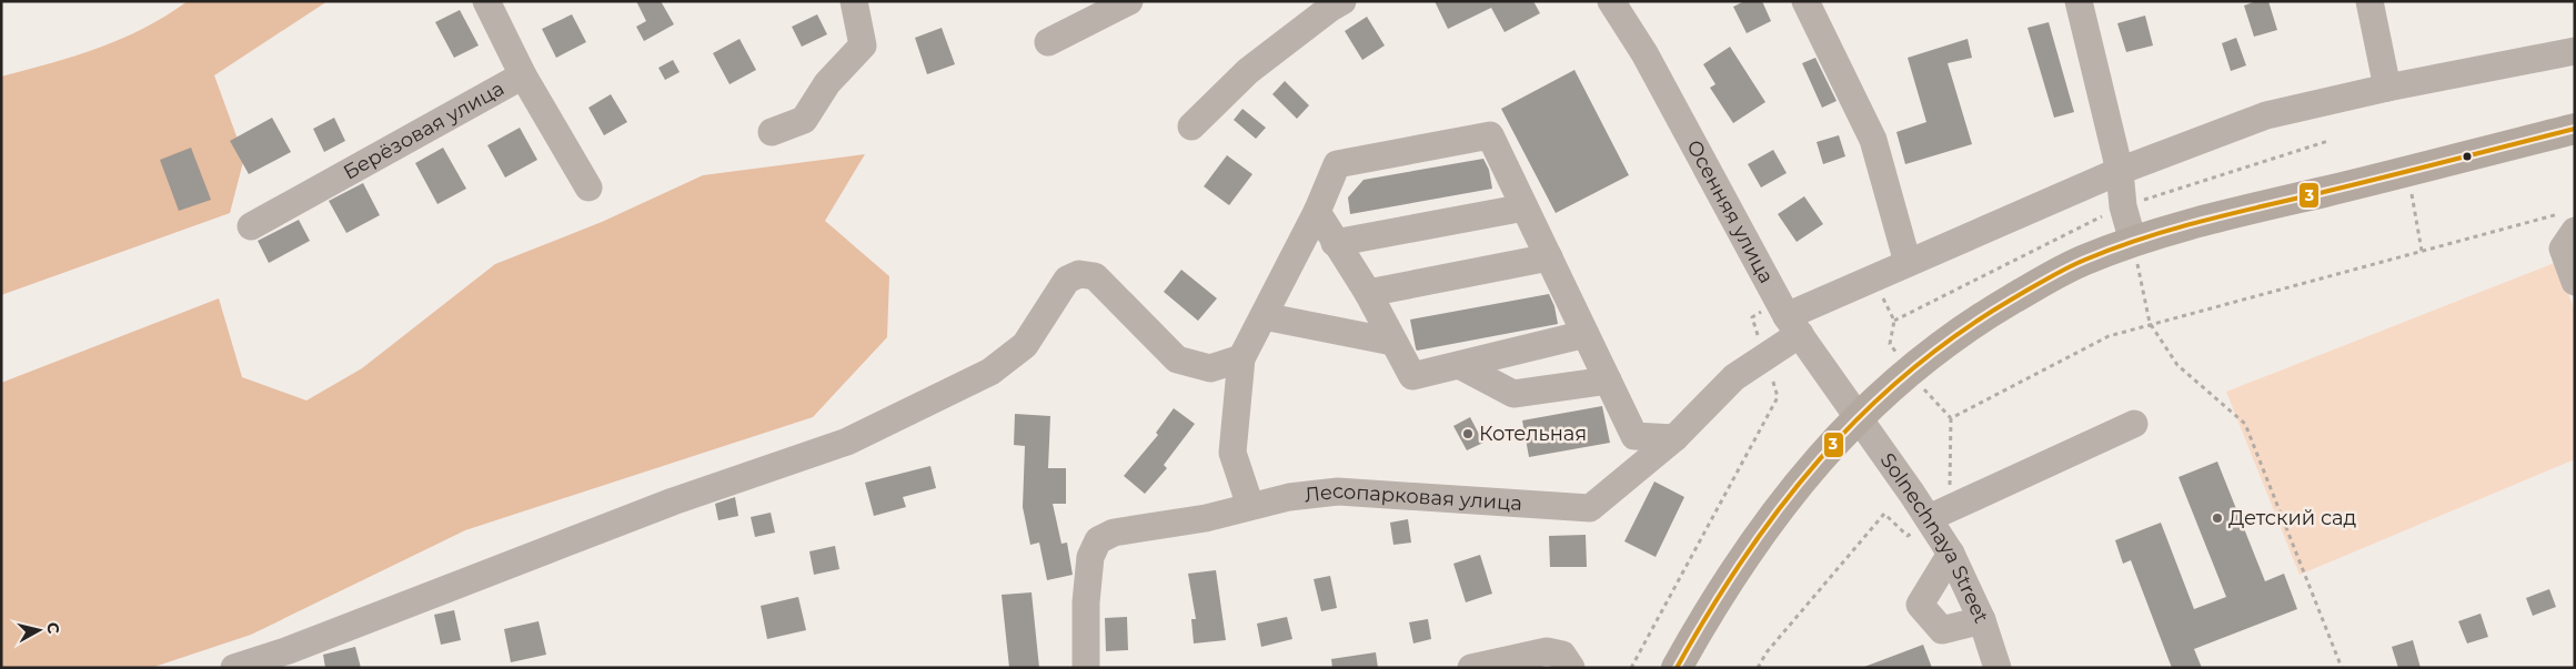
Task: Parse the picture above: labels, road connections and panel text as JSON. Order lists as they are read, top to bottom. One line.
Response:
{"streets":{"street":["Берёзовая улица","Осенняя улица","Лесопарковая улица","Solnechnaya Street"]},"crossings":[["Осенняя улица","Лесопарковая улица"],["Осенняя улица","Solnechnaya Street"]],"places":["Котельная","Детский сад"],"lines":["transit line 3"],"north":"right"}
